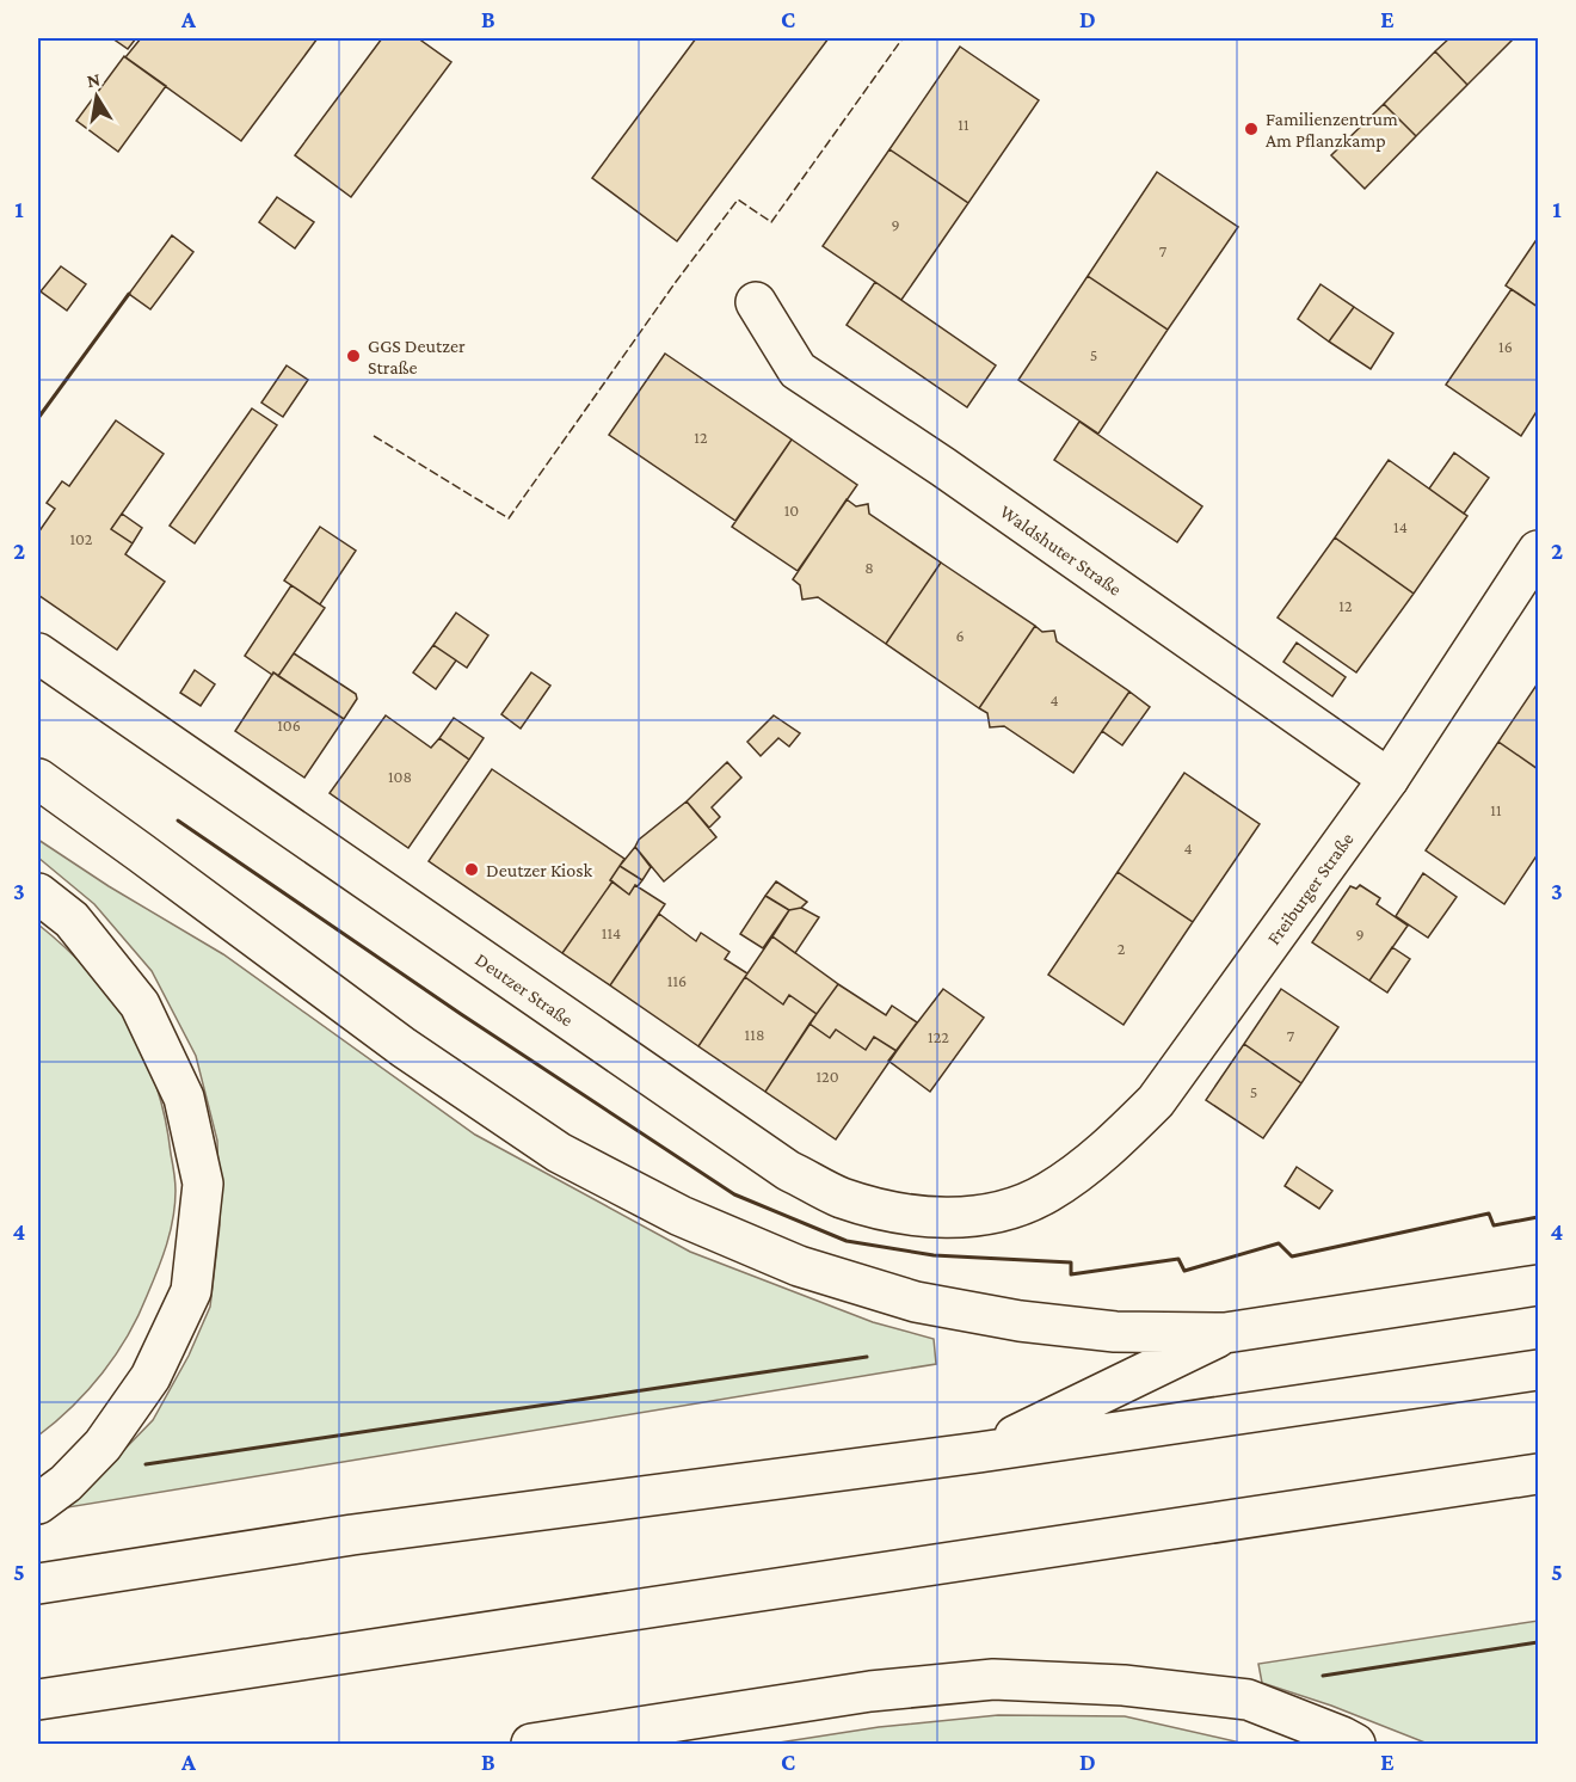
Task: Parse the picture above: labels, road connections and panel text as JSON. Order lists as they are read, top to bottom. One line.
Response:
{"streets":{"main road":["Waldshuter Straße","Freiburger Straße","Deutzer Straße"]},"crossings":[["Waldshuter Straße","Freiburger Straße"],["Freiburger Straße","Deutzer Straße"]],"places":["Familienzentrum Am Pflanzkamp","GGS Deutzer Straße","Deutzer Kiosk"],"house_numbers":["11","9","7","16","5","12","10","14","102","8","12","6","4","106","108","11","4","114","9","2","116","118","7","122","120","5"],"north":"top","grid":{"columns":["A","B","C","D","E"],"rows":["1","2","3","4","5"]}}
